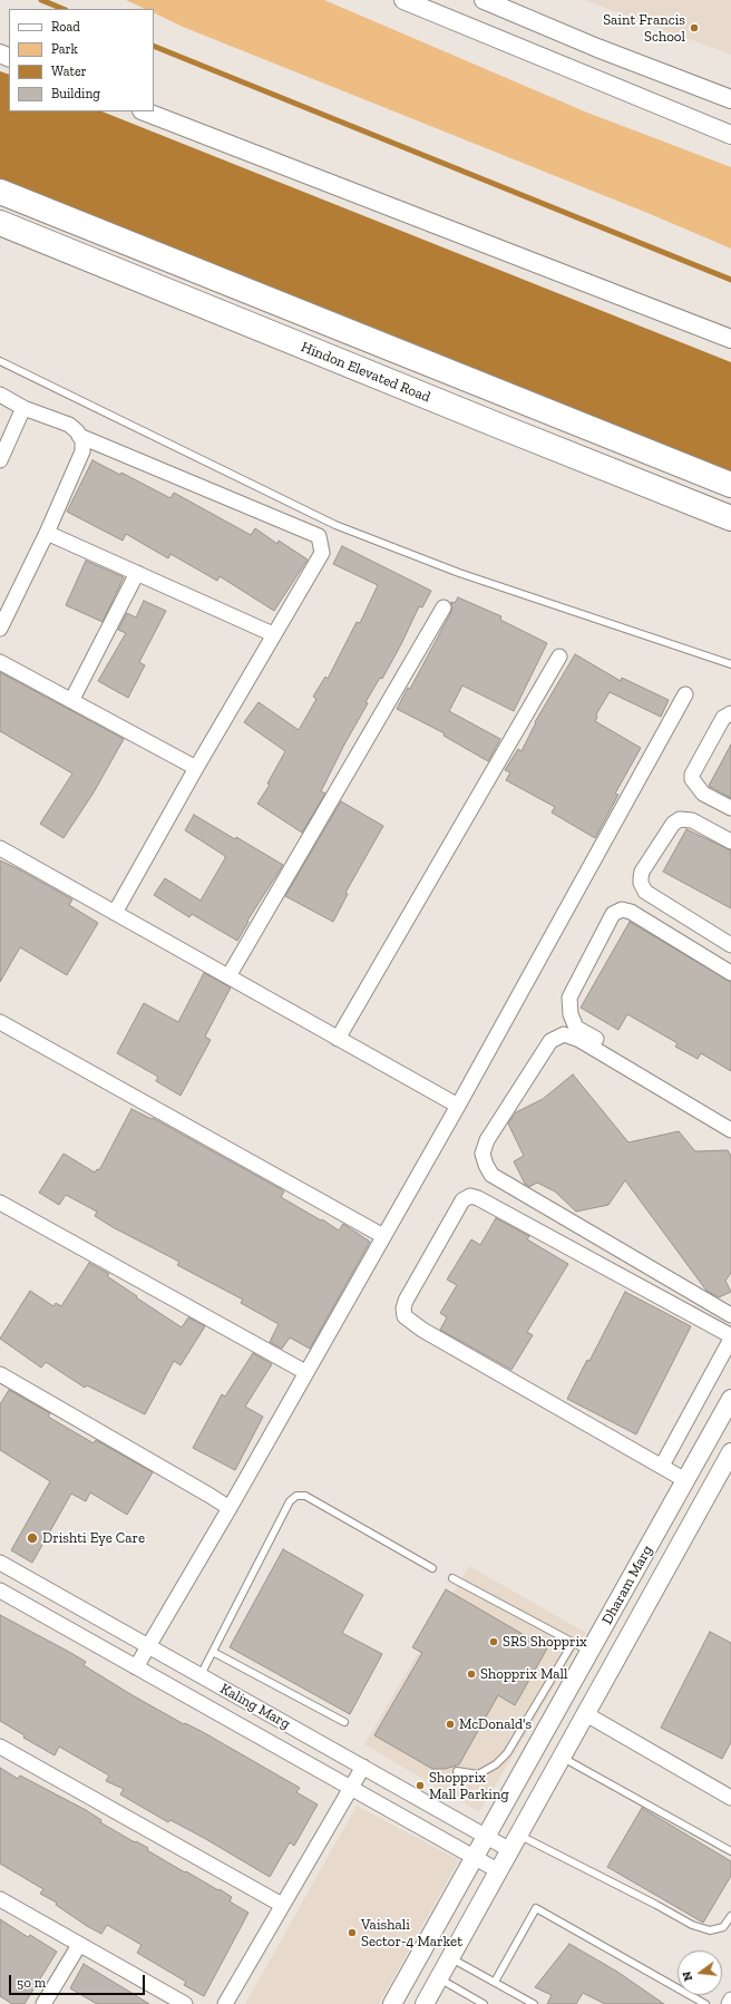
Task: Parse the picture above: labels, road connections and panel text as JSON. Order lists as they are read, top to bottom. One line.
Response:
{"streets":{"highway":["Hindon Elevated Road"],"street":["Dharam Marg","Kaling Marg"]},"crossings":[["Dharam Marg","Kaling Marg"]],"places":["Saint Francis School","Drishti Eye Care","SRS Shopprix","Shopprix Mall","McDonald's","Shopprix Mall Parking","Vaishali Sector-4 Market"],"legend":["Road","Park","Water","Building"],"scale_bar":"50 m","north":"left"}
